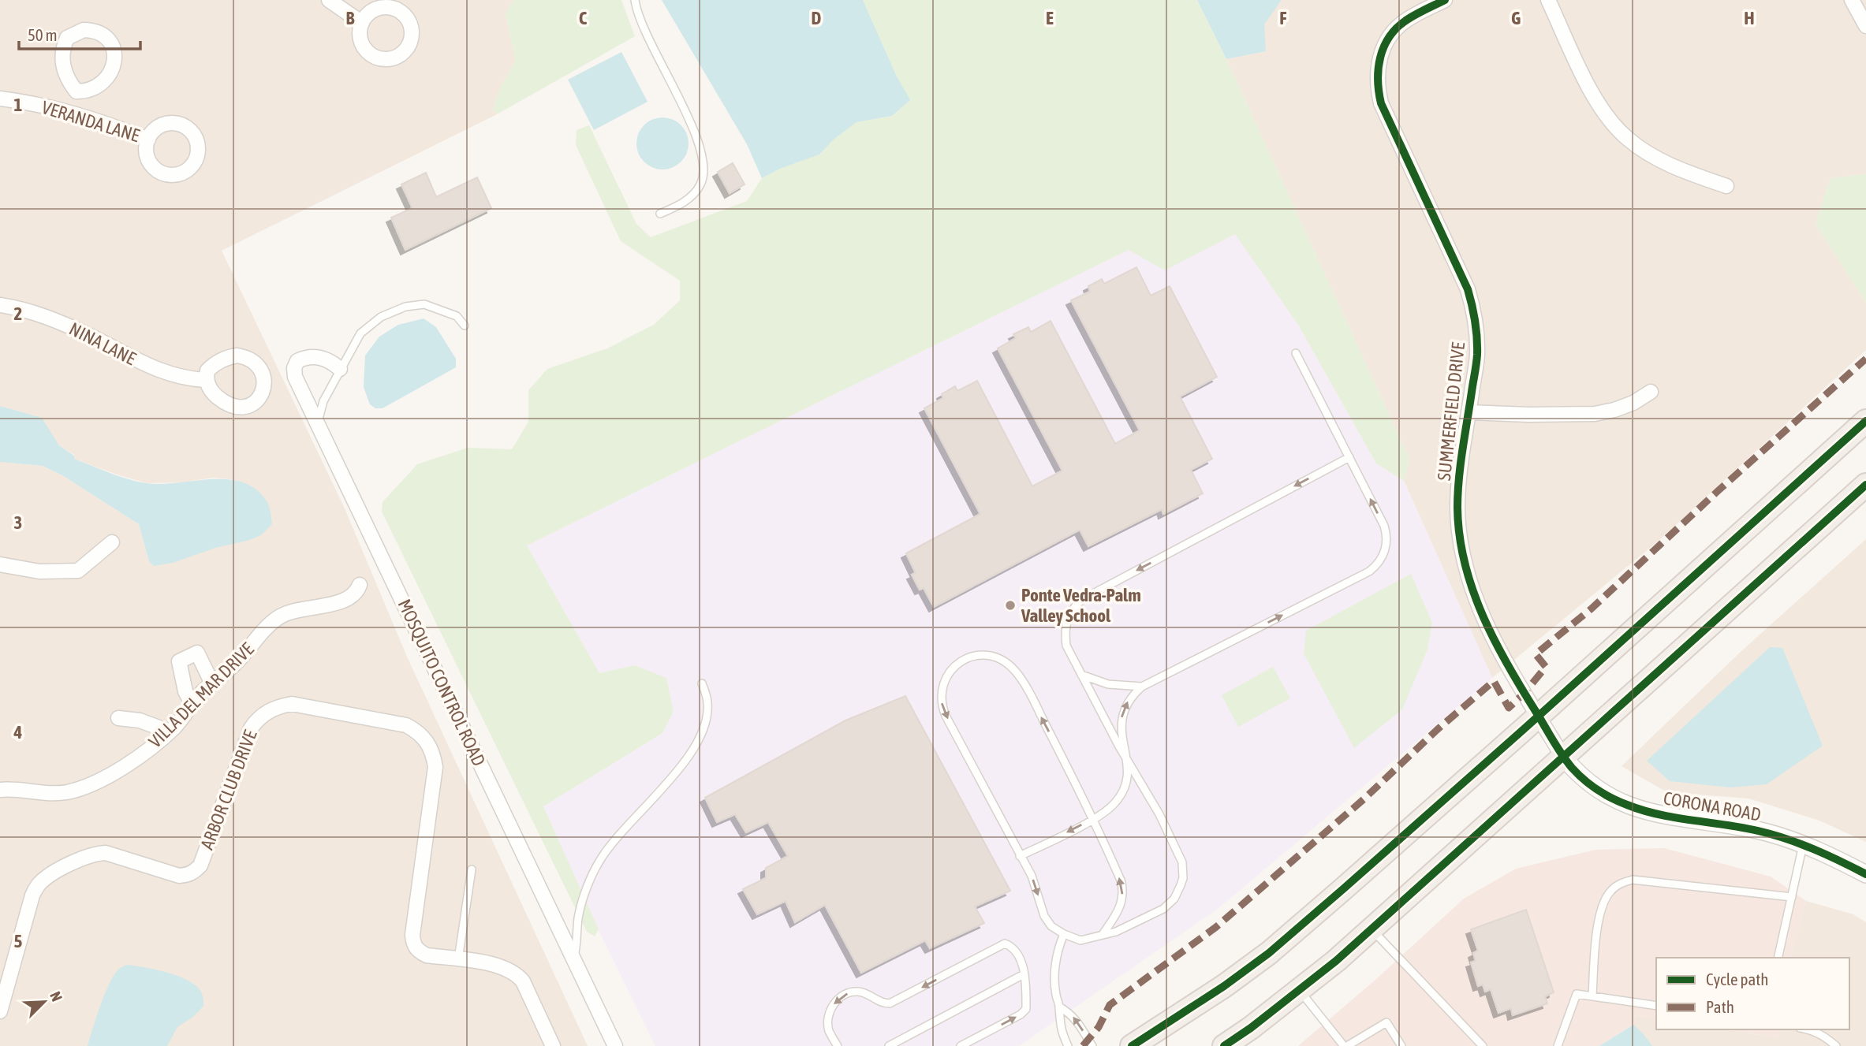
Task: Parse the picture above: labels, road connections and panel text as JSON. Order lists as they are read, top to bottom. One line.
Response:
{"streets":{"street":["VERANDA LANE","NINA LANE","SUMMERFIELD DRIVE","MOSQUITO CONTROL ROAD","VILLA DEL MAR DRIVE","ARBOR CLUB DRIVE","CORONA ROAD"]},"crossings":[["SUMMERFIELD DRIVE","CORONA ROAD"]],"places":["Ponte Vedra-Palm Valley School"],"legend":["Cycle path","Path"],"scale_bar":"50 m","north":"top right","grid":{"columns":["B","C","D","E","F","G","H"],"rows":["1","2","3","4","5"]}}
